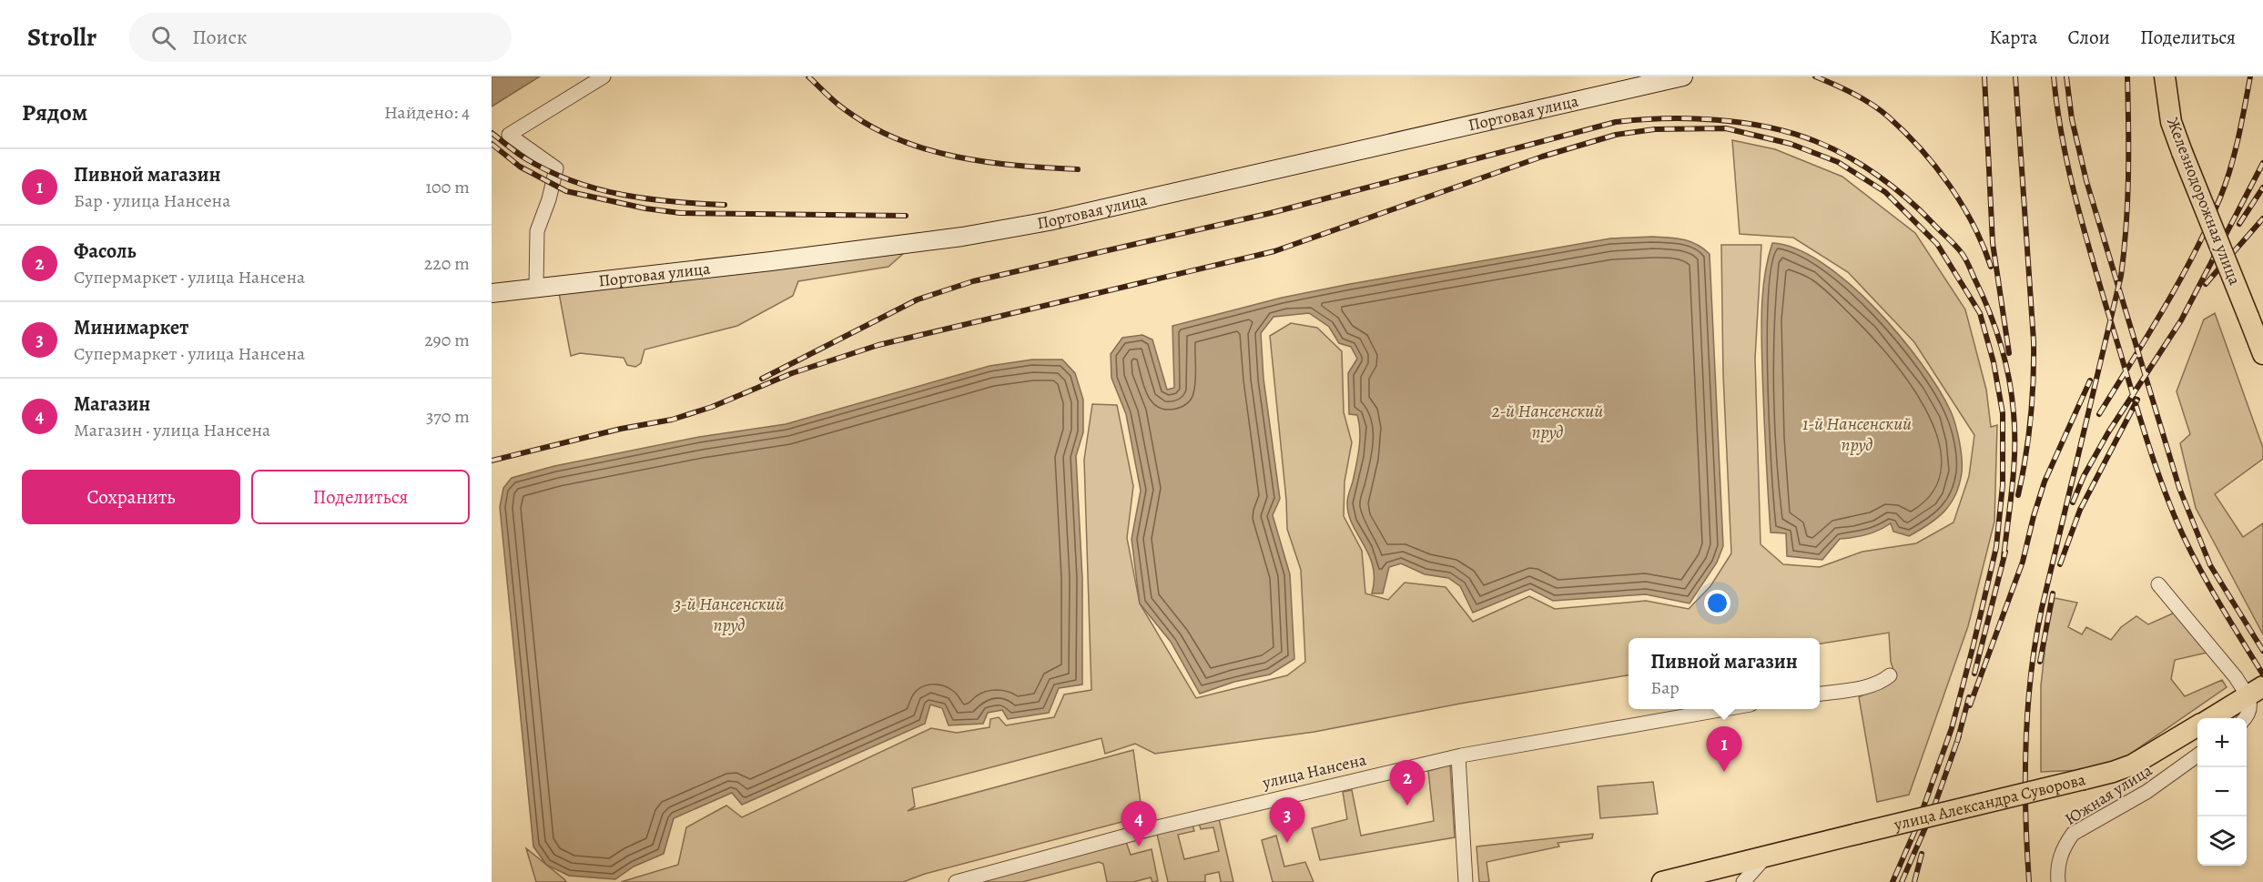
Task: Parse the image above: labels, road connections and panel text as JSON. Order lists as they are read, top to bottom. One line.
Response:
{"streets":{"main road":["Портовая улица","Железнодорожная улица","улица Александра Суворова"],"street":["улица Нансена","Южная улица"]},"water":["2-й Нансенский пруд","1-й Нансенский пруд","3-й Нансенский пруд"],"page":{"header":"Strollr","search":"Поиск","nav":["Карта","Слои","Поделиться"],"heading":["Рядом","Найдено: 4"],"list":[{"mark":"1","name":"Пивной магазин","note":"Бар · улица Нансена","value":"100 m"},{"mark":"2","name":"Фасоль","note":"Супермаркет · улица Нансена","value":"220 m"},{"mark":"3","name":"Минимаркет","note":"Супермаркет · улица Нансена","value":"290 m"},{"mark":"4","name":"Магазин","note":"Магазин · улица Нансена","value":"370 m"}],"buttons":["Сохранить","Поделиться"],"popup":["Пивной магазин","Бар"],"map_buttons":["+","−"],"pins":["1","2","3","4"]}}
